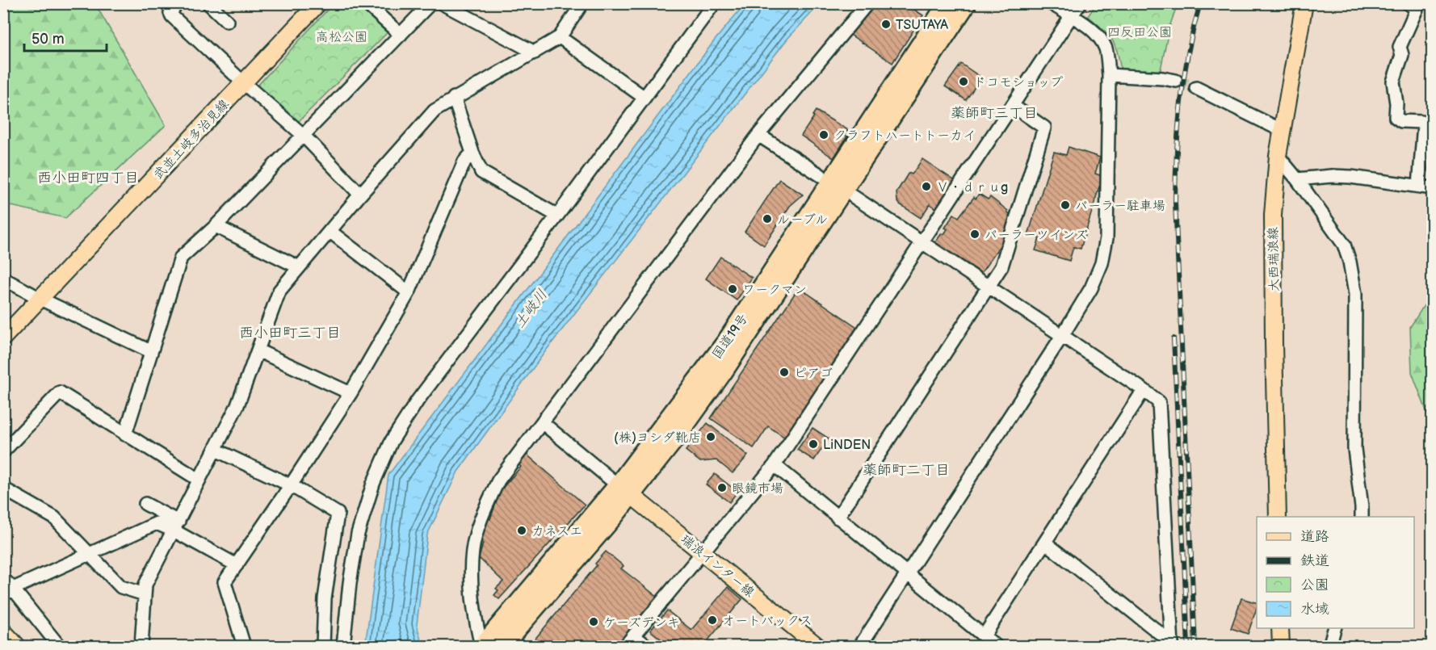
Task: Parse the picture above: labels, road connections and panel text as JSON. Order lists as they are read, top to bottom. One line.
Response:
{"streets":{"highway":["国道19号"],"main road":["武並土岐多治見線","大西瑞浪線","瑞浪インター線"]},"crossings":[["国道19号","瑞浪インター線"]],"districts":["薬師町三丁目","西小田町四丁目","西小田町三丁目","薬師町二丁目"],"water":["土岐川"],"parks":["四反田公園","高松公園"],"places":["TSUTAYA","ドコモショップ","クラフトハートトーカイ","Ｖ・ｄｒｕg","パーラー駐車場","ルーブル","パーラーツインズ","ワークマン","ピアゴ","(株)ヨシダ靴店","LiNDEN","眼鏡市場","カネスエ","オートバックス","ケーズデンキ"],"legend":["道路","鉄道","公園","水域"],"scale_bar":"50 m"}
